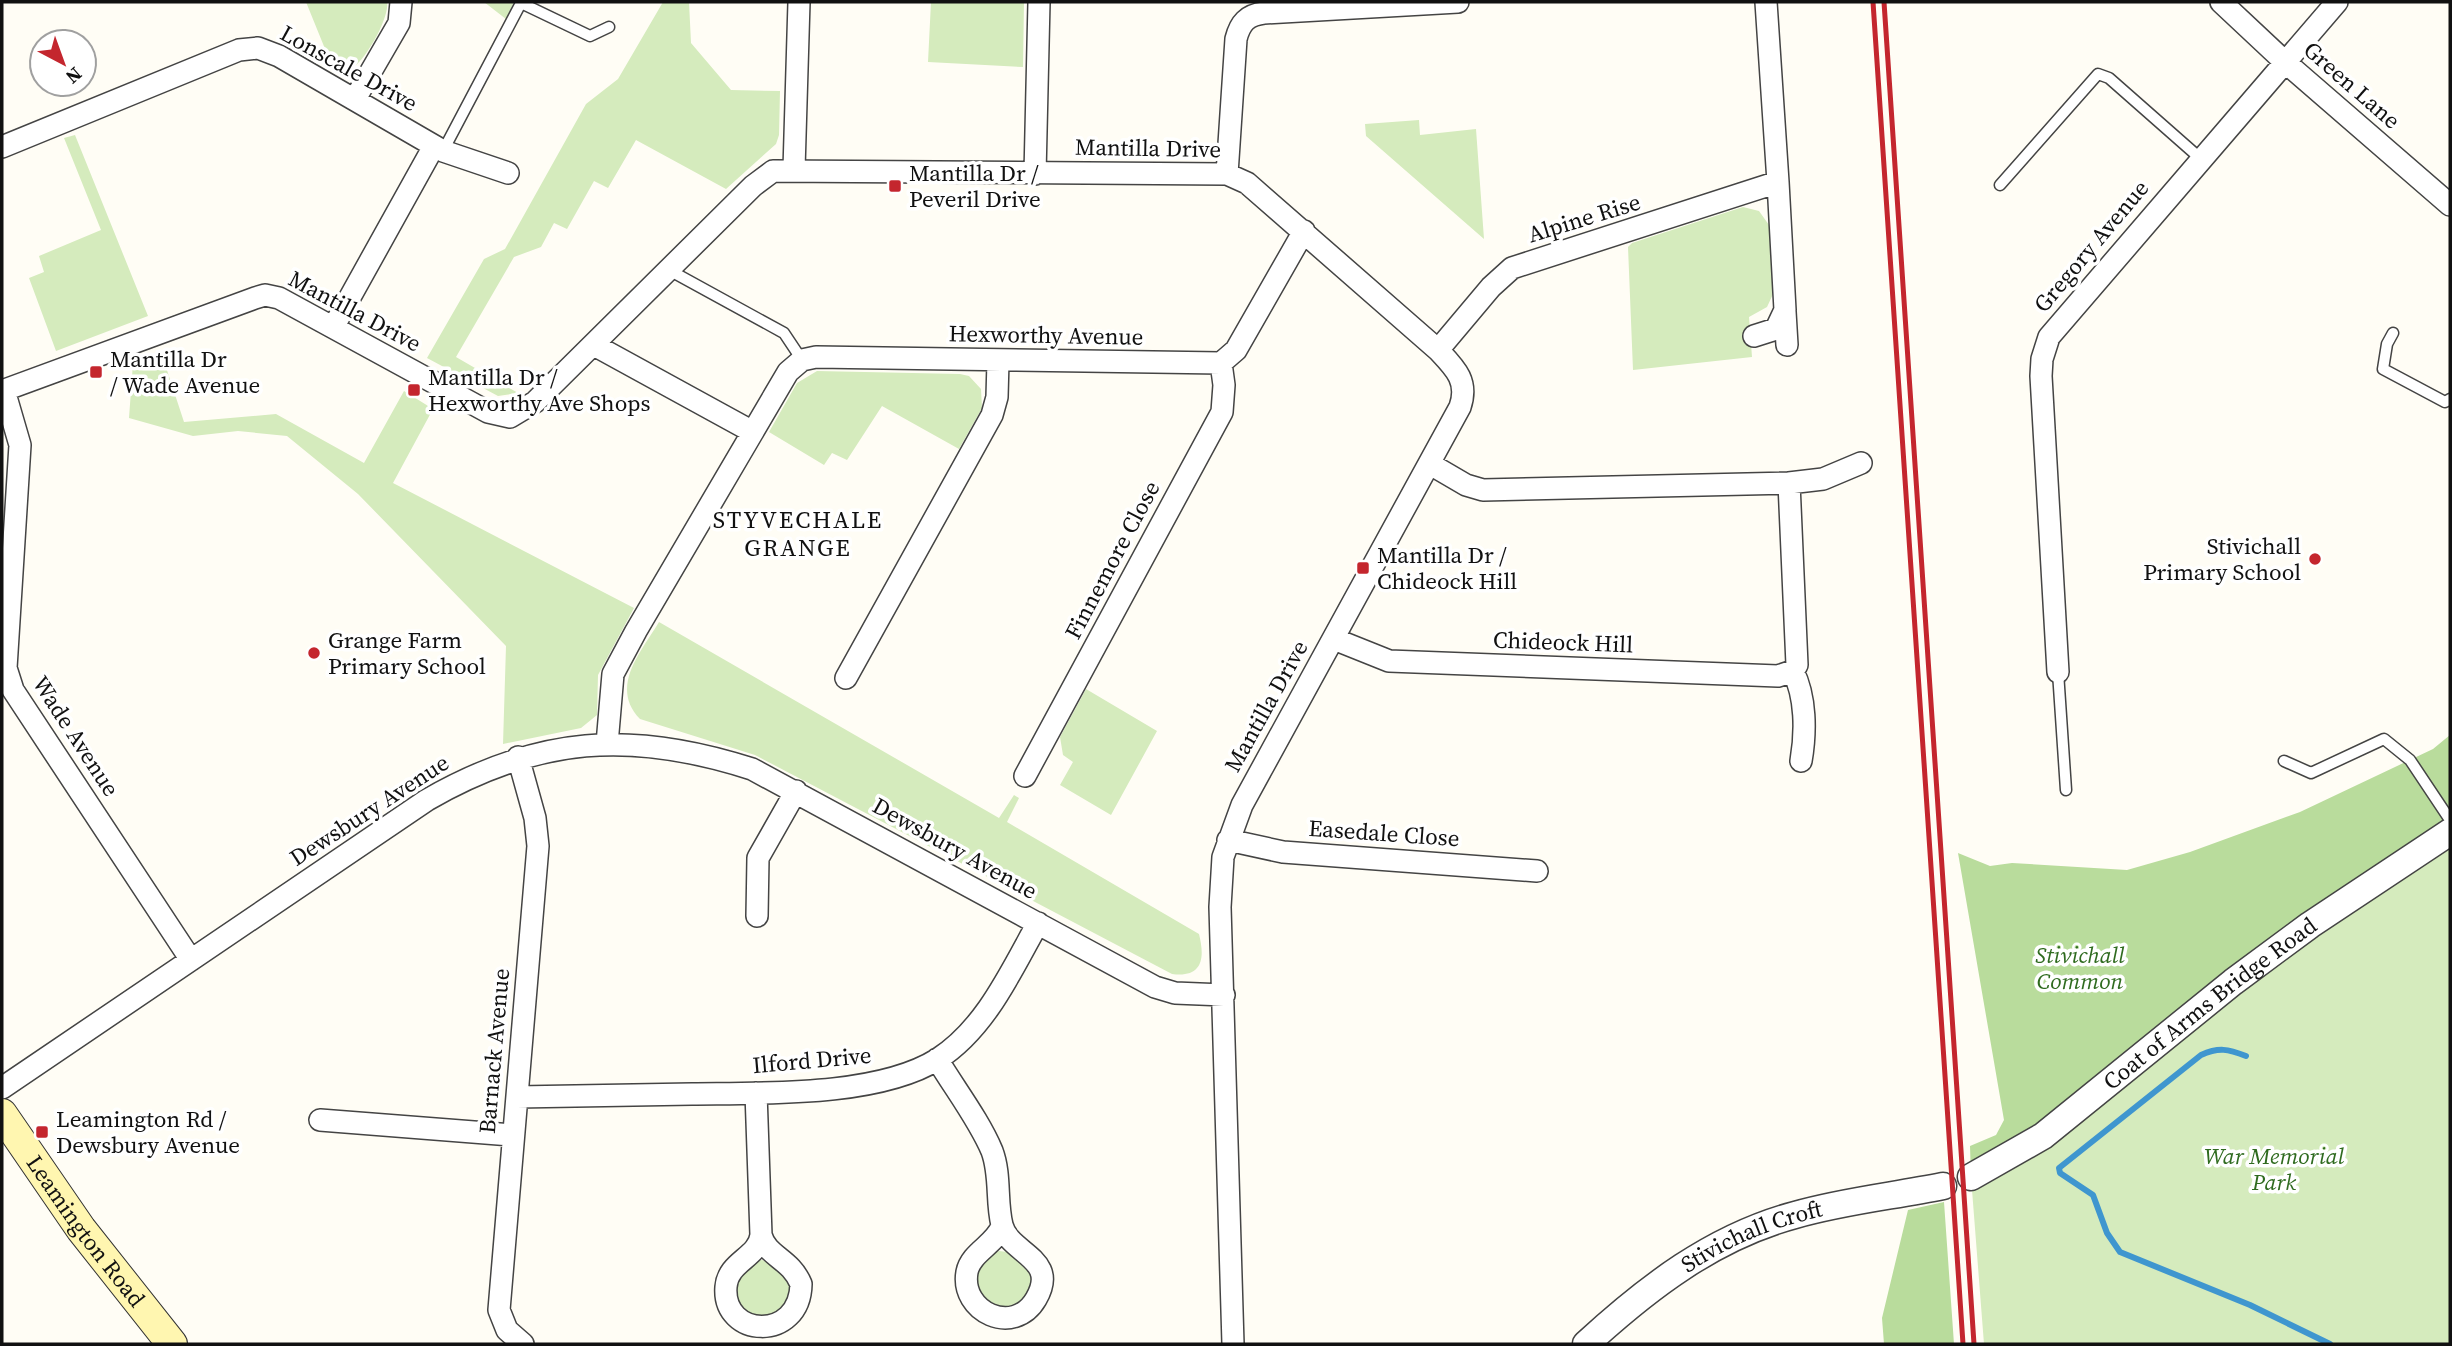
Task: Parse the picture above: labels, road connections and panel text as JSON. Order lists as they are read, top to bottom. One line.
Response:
{"streets":{"main road":["Leamington Road"],"street":["Lonscale Drive","Green Lane","Mantilla Drive","Alpine Rise","Gregory Avenue","Hexworthy Avenue","Finnemore Close","Chideock Hill","Wade Avenue","Dewsbury Avenue","Easedale Close","Coat of Arms Bridge Road","Barnack Avenue","Ilford Drive","Stivichall Croft"]},"crossings":[["Green Lane","Gregory Avenue"],["Mantilla Drive","Alpine Rise"],["Mantilla Drive","Chideock Hill"],["Mantilla Drive","Wade Avenue"],["Mantilla Drive","Dewsbury Avenue"],["Mantilla Drive","Easedale Close"],["Hexworthy Avenue","Finnemore Close"],["Wade Avenue","Dewsbury Avenue"],["Dewsbury Avenue","Barnack Avenue"],["Dewsbury Avenue","Ilford Drive"],["Barnack Avenue","Ilford Drive"]],"districts":["STYVECHALE GRANGE"],"parks":["Stivichall Common","War Memorial Park"],"places":{"transit":["Mantilla Dr / Peveril Drive","Mantilla Dr / Wade Avenue","Mantilla Dr / Hexworthy Ave Shops","Mantilla Dr / Chideock Hill","Leamington Rd / Dewsbury Avenue"],"other":["Stivichall Primary School","Grange Farm Primary School"]},"north":"bottom right"}
